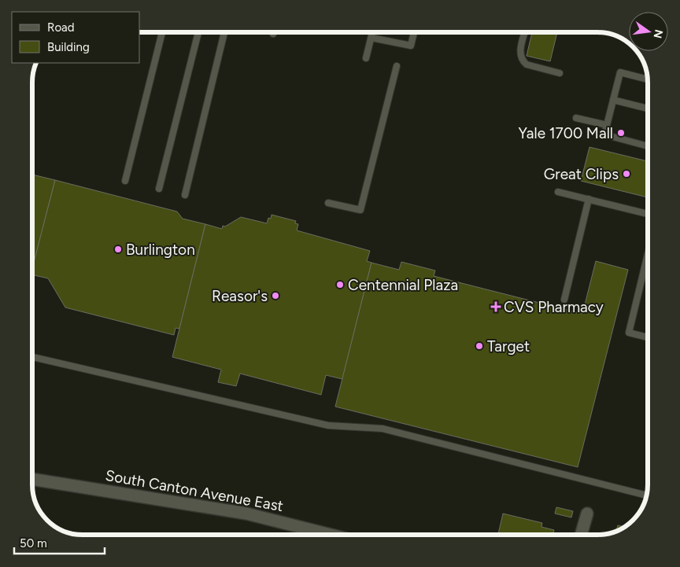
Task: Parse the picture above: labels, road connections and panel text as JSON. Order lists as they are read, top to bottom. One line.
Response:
{"streets":{"street":["South Canton Avenue East"]},"places":{"other":["Yale 1700 Mall","Great Clips","Burlington","Centennial Plaza","Reasor's","Target"],"health":["CVS Pharmacy"]},"legend":["Road","Building"],"scale_bar":"50 m","north":"right"}
